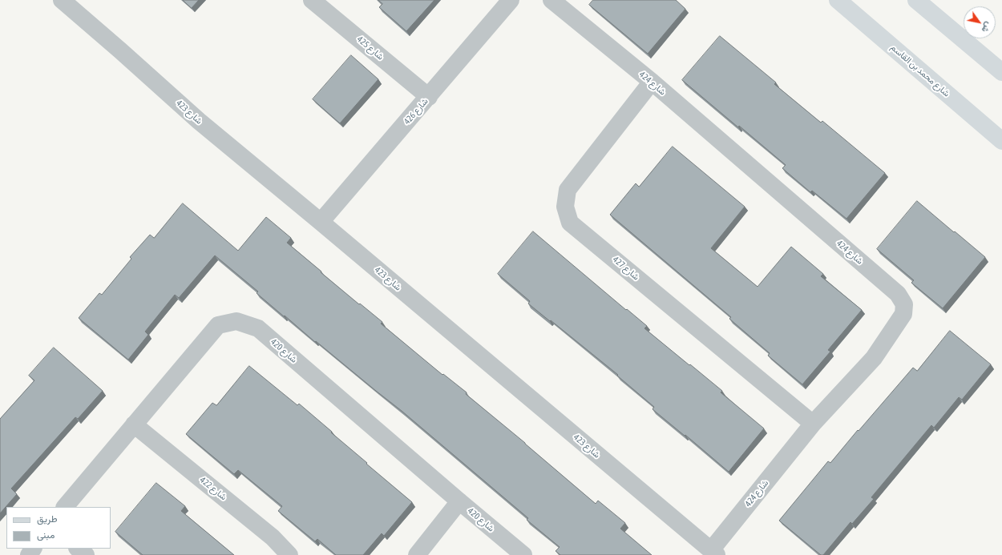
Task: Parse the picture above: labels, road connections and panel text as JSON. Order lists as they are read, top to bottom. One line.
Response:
{"streets":{"main road":["شارع محمد بن القاسم"],"street":["شارع 425","شارع 424","شارع 426","شارع 423","شارع 427","شارع 420","شارع 422"]},"crossings":[["شارع 425","شارع 426"],["شارع 424","شارع 423"],["شارع 424","شارع 427"],["شارع 426","شارع 423"],["شارع 420","شارع 422"]],"legend":["طريق","مبنى"],"north":"bottom right"}
